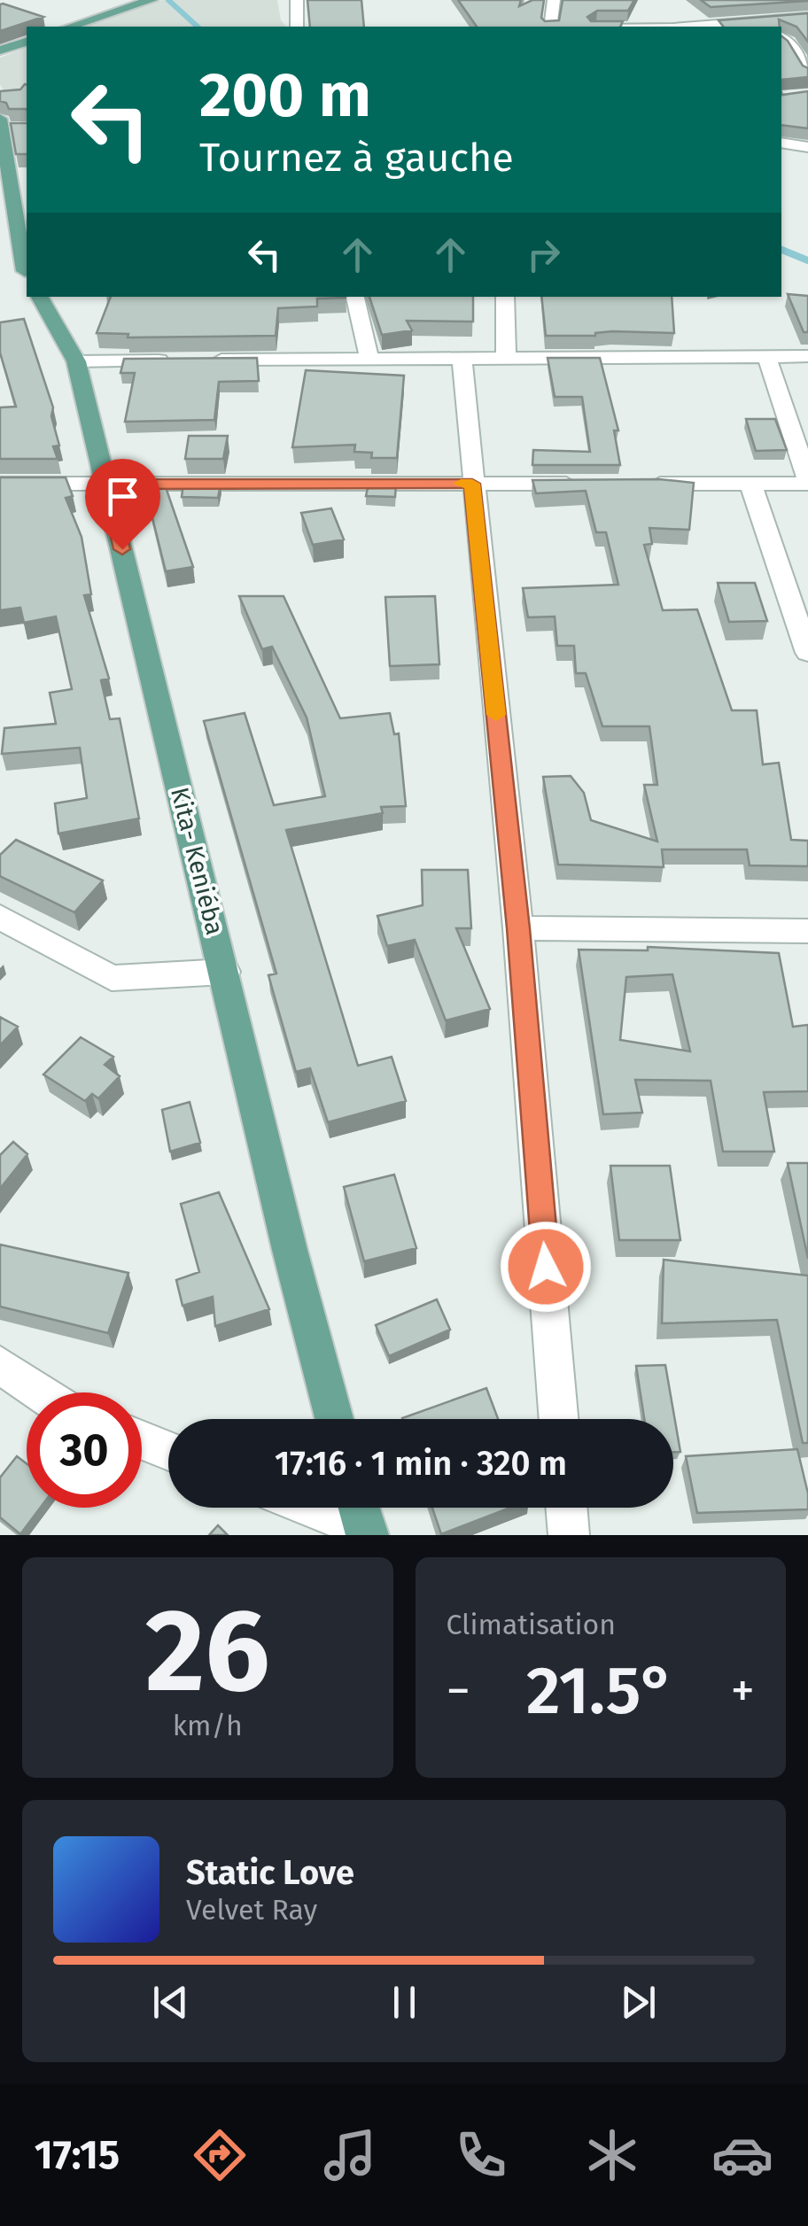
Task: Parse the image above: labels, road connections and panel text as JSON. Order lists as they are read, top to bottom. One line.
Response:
{"streets":{"main road":["Kita- Keniéba"]},"page":{"turn":["200 m","Tournez à gauche"],"limit":"30","trip":"17:16 · 1 min · 320 m","tile":[["26","km/h"],"Climatisation"],"heat":["−","21.5°","+"],"song":["Static Love","Velvet Ray"],"tabs":"17:15"}}
